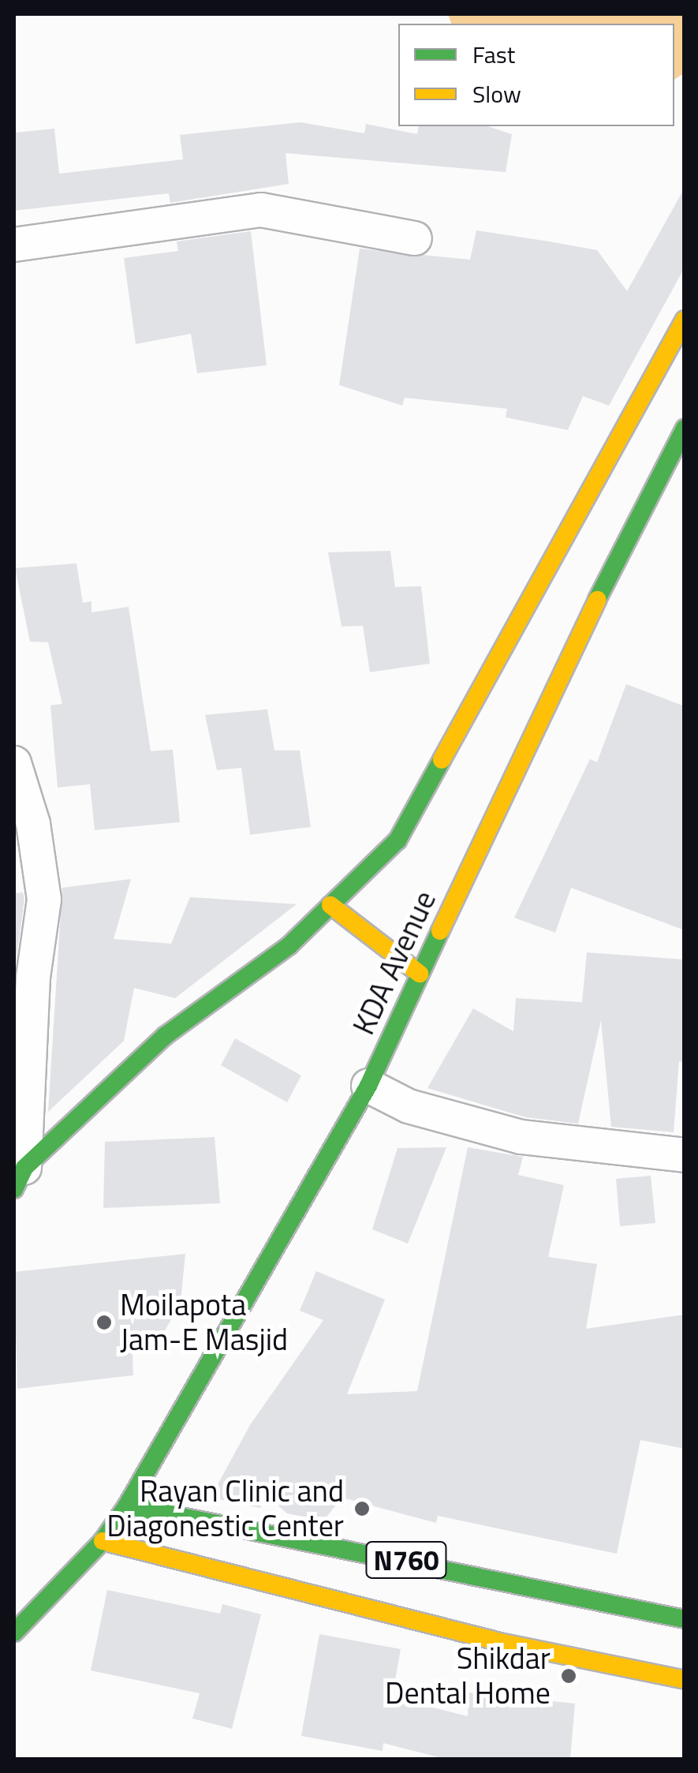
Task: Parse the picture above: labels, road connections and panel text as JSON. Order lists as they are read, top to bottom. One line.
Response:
{"streets":{"main road":["KDA Avenue","N760"]},"crossings":[["KDA Avenue","N760"]],"places":["Moilapota Jam-E Masjid","Rayan Clinic and Diagonestic Center","Shikdar Dental Home"],"legend":["Fast","Slow"]}
